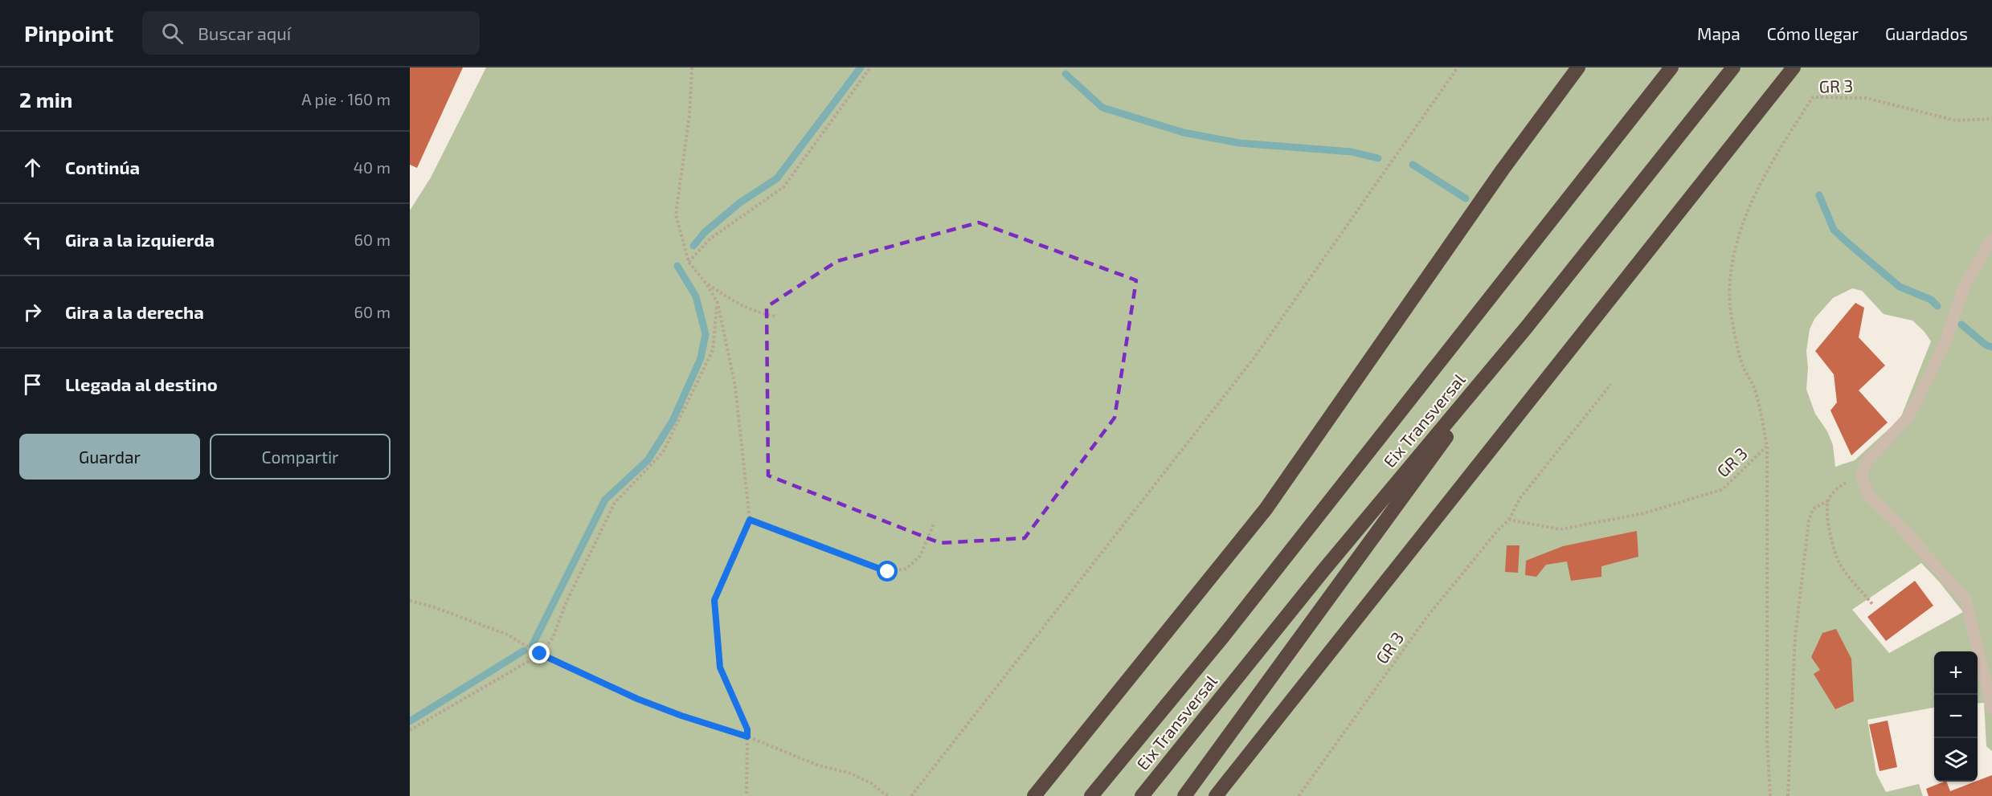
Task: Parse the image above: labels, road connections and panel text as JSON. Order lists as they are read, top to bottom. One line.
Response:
{"streets":{"highway":["Eix Transversal"],"path":["GR 3"]},"page":{"header":"Pinpoint","search":"Buscar aquí","nav":["Mapa","Cómo llegar","Guardados"],"heading":["2 min","A pie · 160 m"],"list":[["Continúa","40 m"],["Gira a la izquierda","60 m"],["Gira a la derecha","60 m"],"Llegada al destino"],"buttons":["Guardar","Compartir"],"map_buttons":["+","−"]}}
